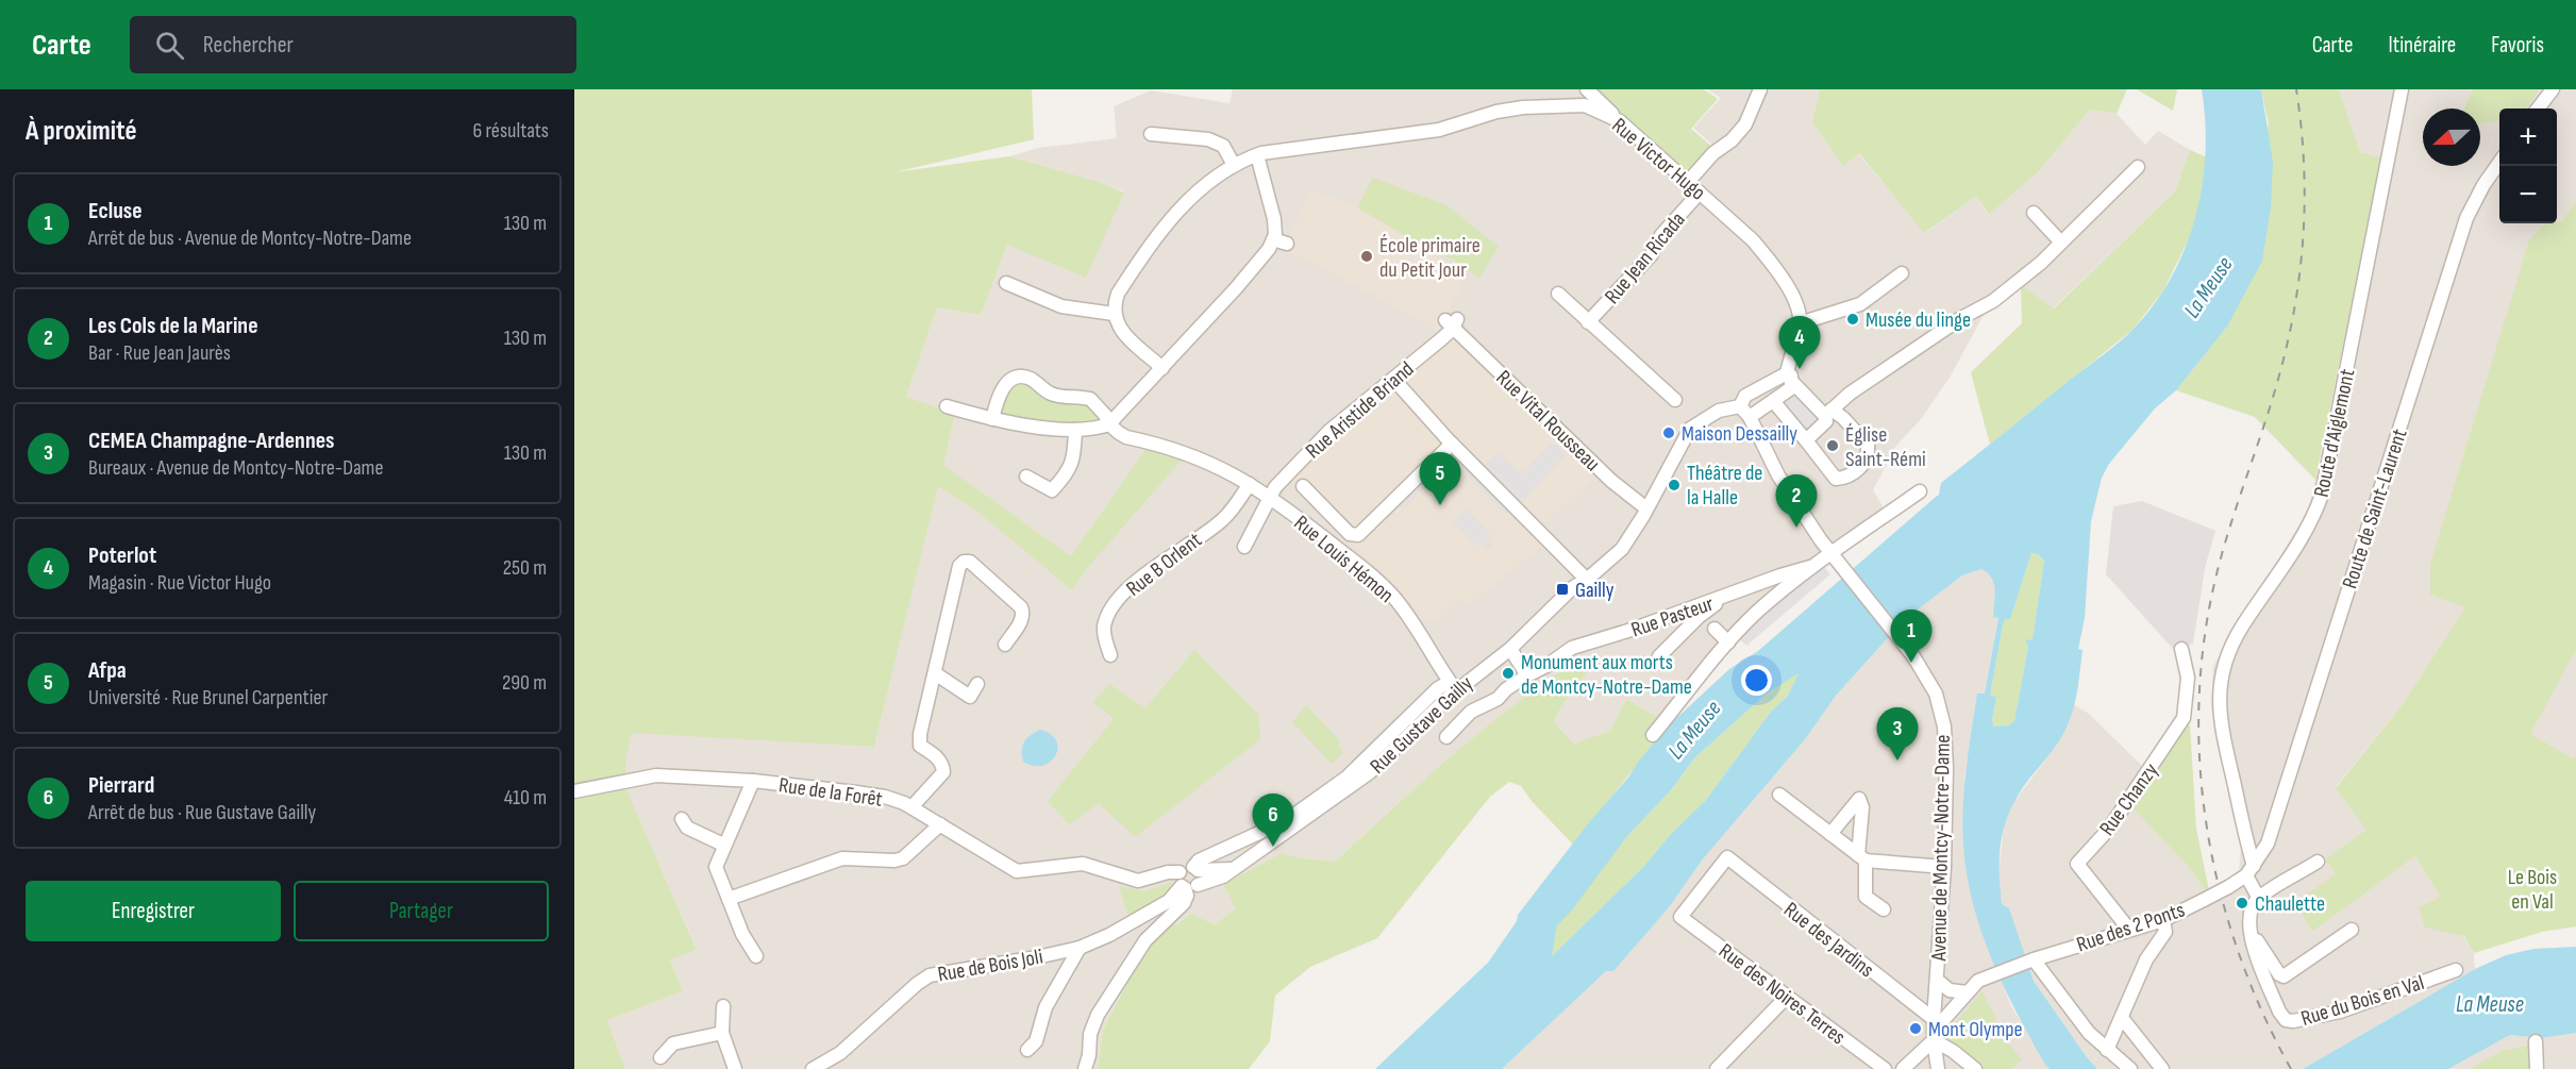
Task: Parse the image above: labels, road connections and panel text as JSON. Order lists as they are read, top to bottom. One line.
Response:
{"streets":{"street":["Rue Victor Hugo","Rue Jean Ricada","Rue Aristide Briand","Rue Vital Rousseau","Route d'Aiglemont","Route de Saint-Laurent","Rue Louis Hémon","Rue B Orlent","Rue Pasteur","Rue Gustave Gailly","Rue de la Forêt","Rue Chanzy","Avenue de Montcy-Notre-Dame","Rue des 2 Ponts","Rue des Jardins","Rue de Bois Joli","Rue des Noires Terres","Rue du Bois en Val"]},"crossings":[["Rue Victor Hugo","Rue Jean Ricada"],["Rue Aristide Briand","Rue Vital Rousseau"],["Rue Aristide Briand","Rue Louis Hémon"],["Rue Vital Rousseau","Rue Gustave Gailly"],["Route d'Aiglemont","Route de Saint-Laurent"],["Route d'Aiglemont","Rue des 2 Ponts"],["Route de Saint-Laurent","Rue des 2 Ponts"],["Rue Louis Hémon","Rue B Orlent"],["Rue Louis Hémon","Rue Gustave Gailly"],["Rue Gustave Gailly","Rue de la Forêt"],["Rue Gustave Gailly","Avenue de Montcy-Notre-Dame"],["Rue Gustave Gailly","Rue de Bois Joli"],["Rue de la Forêt","Rue de Bois Joli"],["Rue Chanzy","Rue des 2 Ponts"],["Avenue de Montcy-Notre-Dame","Rue des 2 Ponts"],["Avenue de Montcy-Notre-Dame","Rue des Jardins"],["Rue des 2 Ponts","Rue des Jardins"],["Rue des Jardins","Rue des Noires Terres"]],"water":["La Meuse"],"parks":["Le Bois en Val"],"places":{"other":["École primaire du Petit Jour","Musée du linge","Maison Dessailly","Église Saint-Rémi","Théâtre de la Halle","Monument aux morts de Montcy-Notre-Dame","Chaulette","Mont Olympe"],"transit":["Gailly"]},"north":"left","page":{"header":"Carte","search":"Rechercher","nav":["Carte","Itinéraire","Favoris"],"heading":["À proximité","6 résultats"],"map_buttons":["+","−"],"list":[{"mark":"1","name":"Ecluse","note":"Arrêt de bus · Avenue de Montcy-Notre-Dame","value":"130 m"},{"mark":"2","name":"Les Cols de la Marine","note":"Bar · Rue Jean Jaurès","value":"130 m"},{"mark":"3","name":"CEMEA Champagne-Ardennes","note":"Bureaux · Avenue de Montcy-Notre-Dame","value":"130 m"},{"mark":"4","name":"Poterlot","note":"Magasin · Rue Victor Hugo","value":"250 m"},{"mark":"5","name":"Afpa","note":"Université · Rue Brunel Carpentier","value":"290 m"},{"mark":"6","name":"Pierrard","note":"Arrêt de bus · Rue Gustave Gailly","value":"410 m"}],"pins":["4","5","2","1","3","6"],"buttons":["Enregistrer","Partager"]}}
